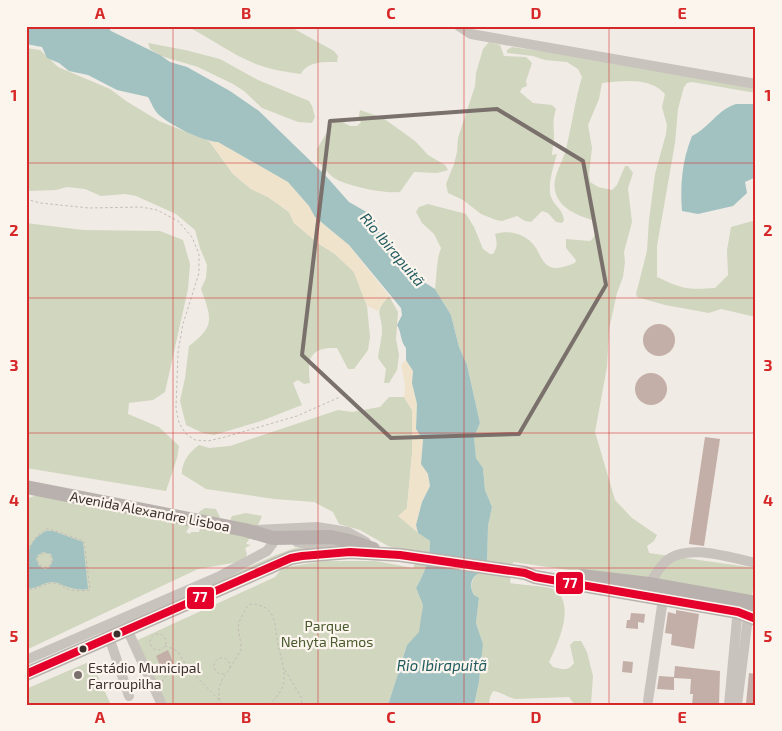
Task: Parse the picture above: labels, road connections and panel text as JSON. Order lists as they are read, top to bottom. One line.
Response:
{"streets":{"main road":["Avenida Alexandre Lisboa"]},"water":["Rio Ibirapuitã"],"parks":["Parque Nehyta Ramos"],"places":["Estádio Municipal Farroupilha"],"lines":["transit line 77"],"grid":{"columns":["A","B","C","D","E"],"rows":["1","2","3","4","5"]}}
